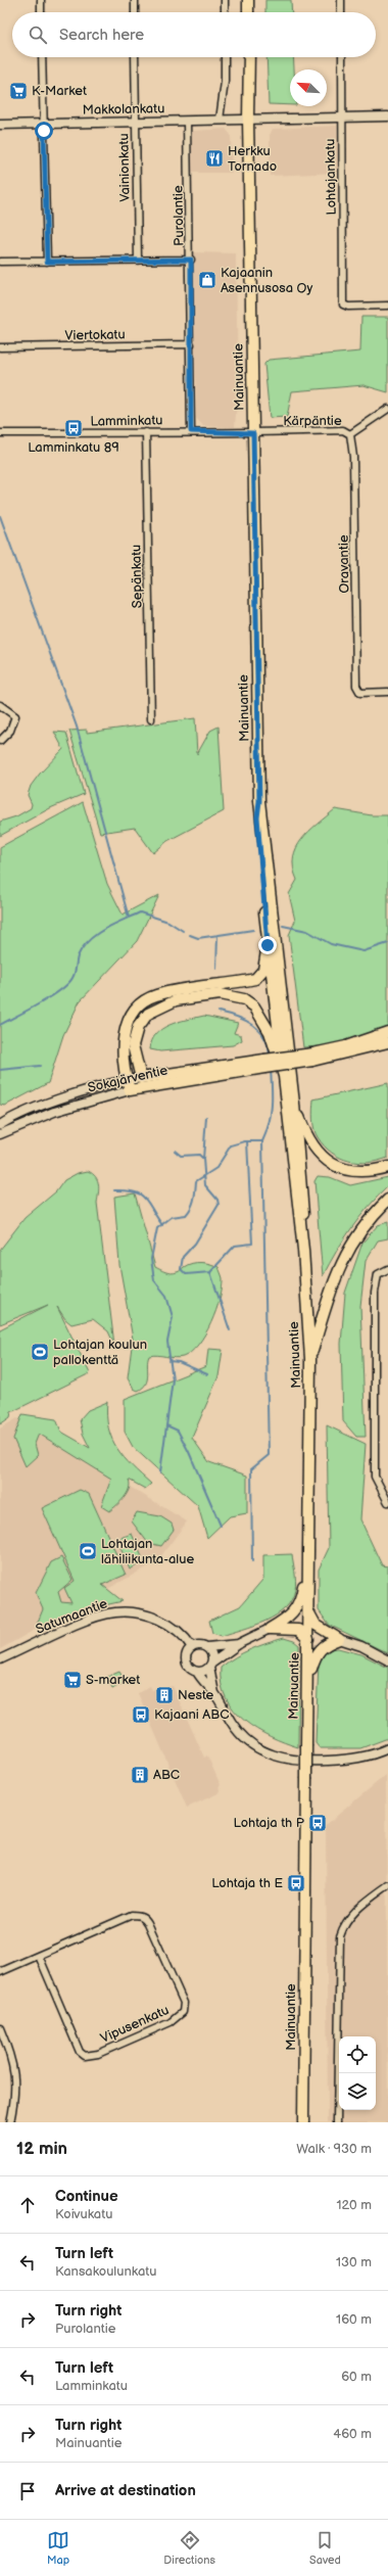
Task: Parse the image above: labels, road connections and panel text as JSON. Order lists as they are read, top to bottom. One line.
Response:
{"streets":{"main road":["Mainuantie","Sokajärventie"],"street":["Makkolankatu","Vainionkatu","Lohtajankatu","Purolantie","Viertokatu","Lamminkatu","Kärpäntie","Oravantie","Sepänkatu","Satumaantie","Vipusenkatu"]},"crossings":[["Makkolankatu","Vainionkatu"],["Makkolankatu","Lohtajankatu"],["Makkolankatu","Purolantie"],["Makkolankatu","Mainuantie"],["Purolantie","Viertokatu"],["Purolantie","Lamminkatu"],["Mainuantie","Lamminkatu"],["Mainuantie","Kärpäntie"],["Lamminkatu","Kärpäntie"],["Lamminkatu","Sepänkatu"],["Kärpäntie","Oravantie"]],"places":{"supermarket":["K-Market","S-market"],"restaurant":["Herkku Tornado"],"shop":["Kajaanin Asennusosa Oy"],"bus stop":["Lamminkatu 89","Kajaani ABC","Lohtaja th P","Lohtaja th E"],"sports":["Lohtajan koulun pallokenttä","Lohtajan lähiliikunta-alue"],"building":["Neste","ABC"]},"north":"top left","page":{"search":"Search here","heading":["12 min","Walk · 930 m"],"list":[["Continue","Koivukatu","120 m"],["Turn left","Kansakoulunkatu","130 m"],["Turn right","Purolantie","160 m"],["Turn left","Lamminkatu","60 m"],["Turn right","Mainuantie","460 m"],"Arrive at destination"],"nav":["Map","Directions","Saved"]}}
